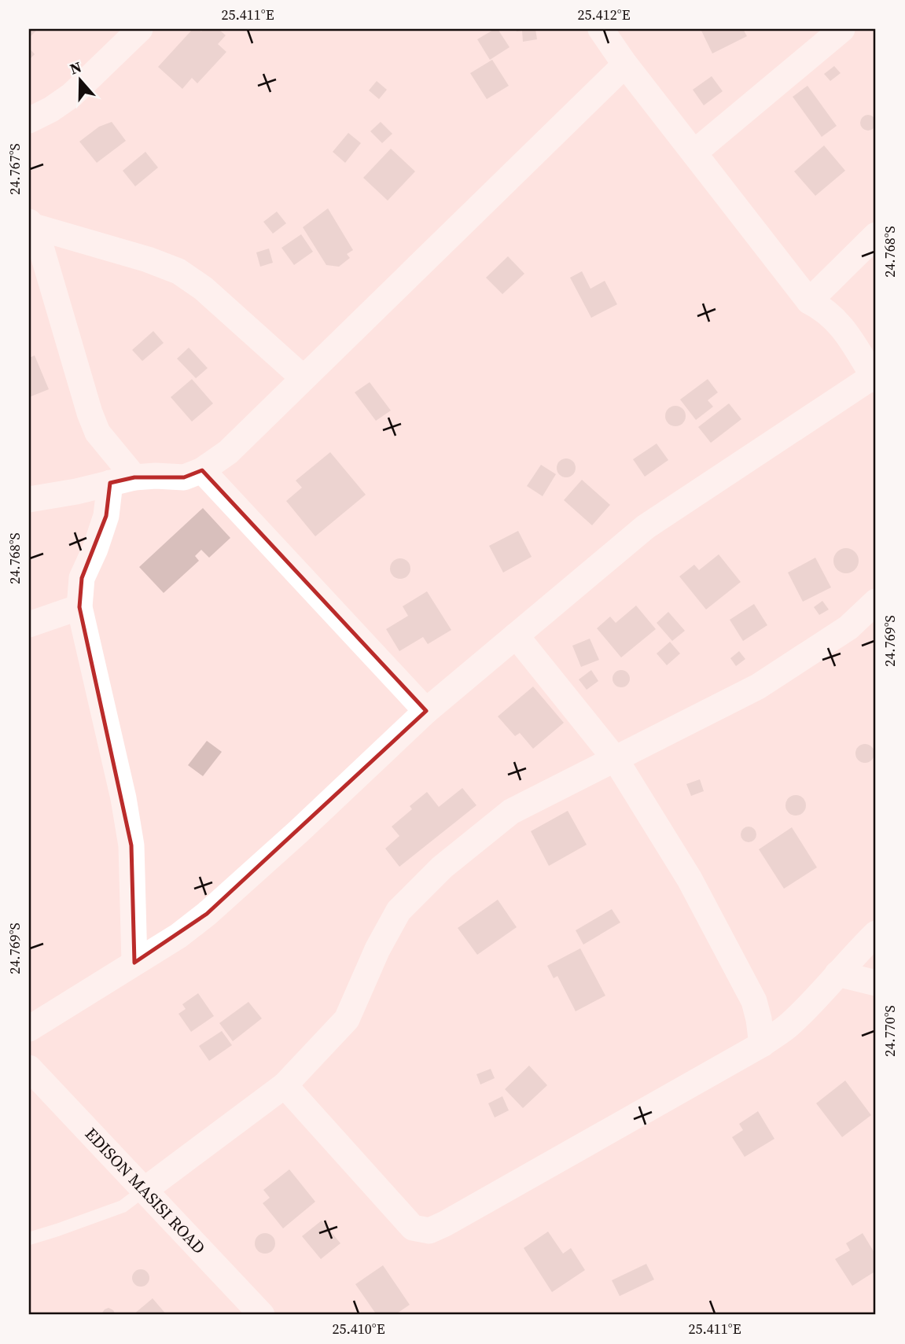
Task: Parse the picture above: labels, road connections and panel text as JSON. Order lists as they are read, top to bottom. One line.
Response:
{"streets":{"street":["EDISON MASISI ROAD"]},"north":"top","coordinates":["25.411°E","25.412°E","24.767°S","24.768°S","24.769°S","24.770°S","25.410°E"]}
